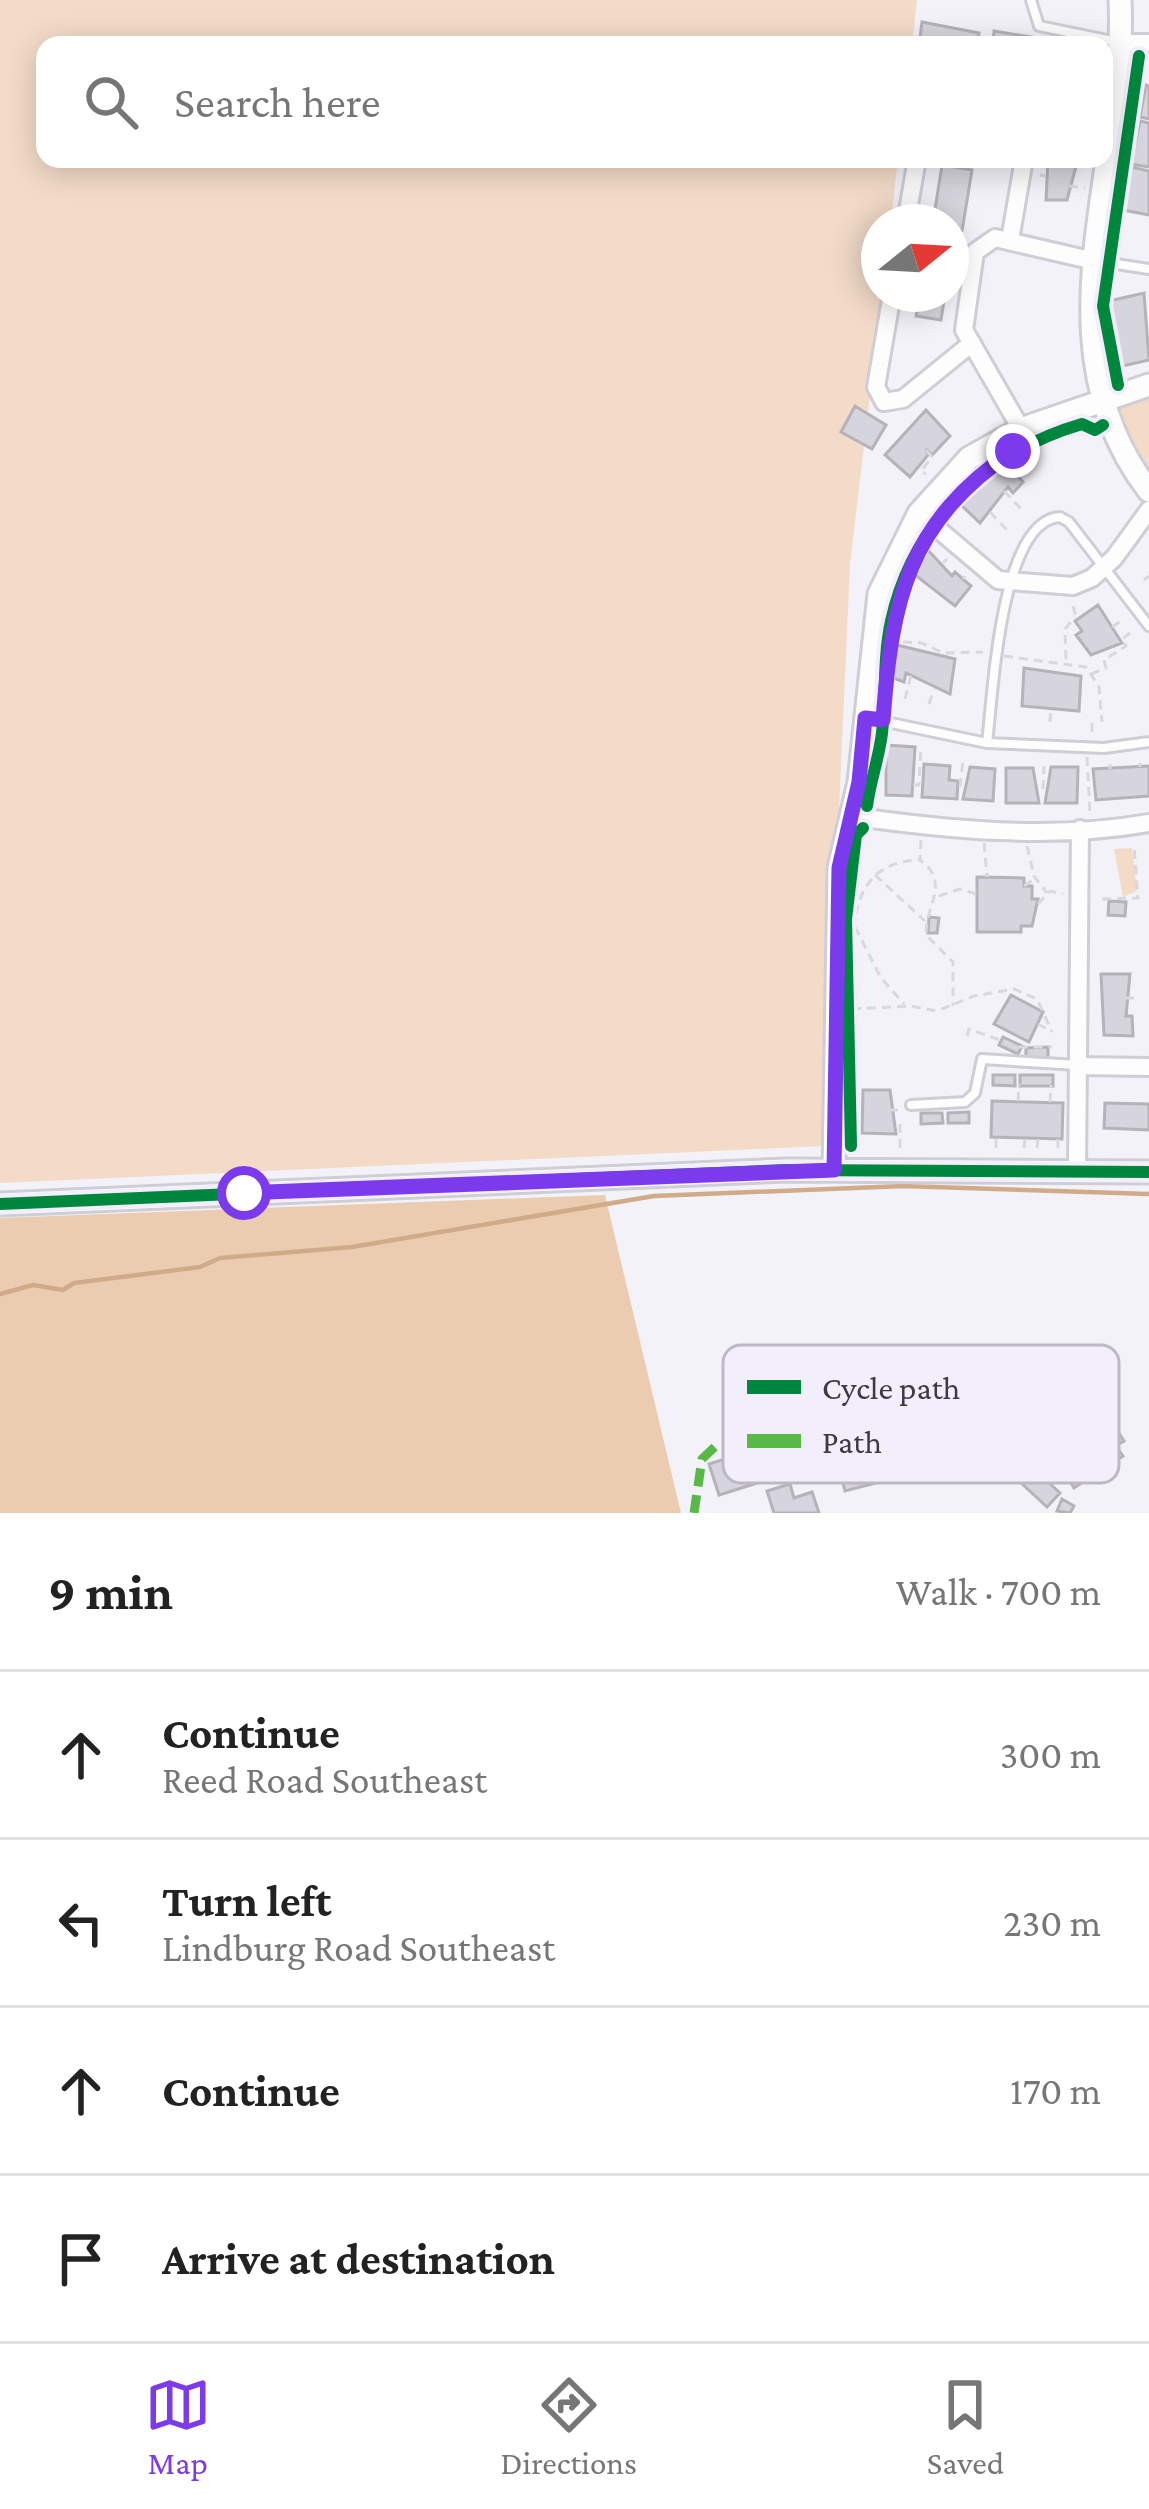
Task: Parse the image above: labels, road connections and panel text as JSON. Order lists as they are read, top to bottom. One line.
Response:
{"legend":["Cycle path","Path"],"north":"right","page":{"search":"Search here","heading":["9 min","Walk · 700 m"],"list":[["Continue","Reed Road Southeast","300 m"],["Turn left","Lindburg Road Southeast","230 m"],["Continue","170 m"],"Arrive at destination"],"nav":["Map","Directions","Saved"]}}
